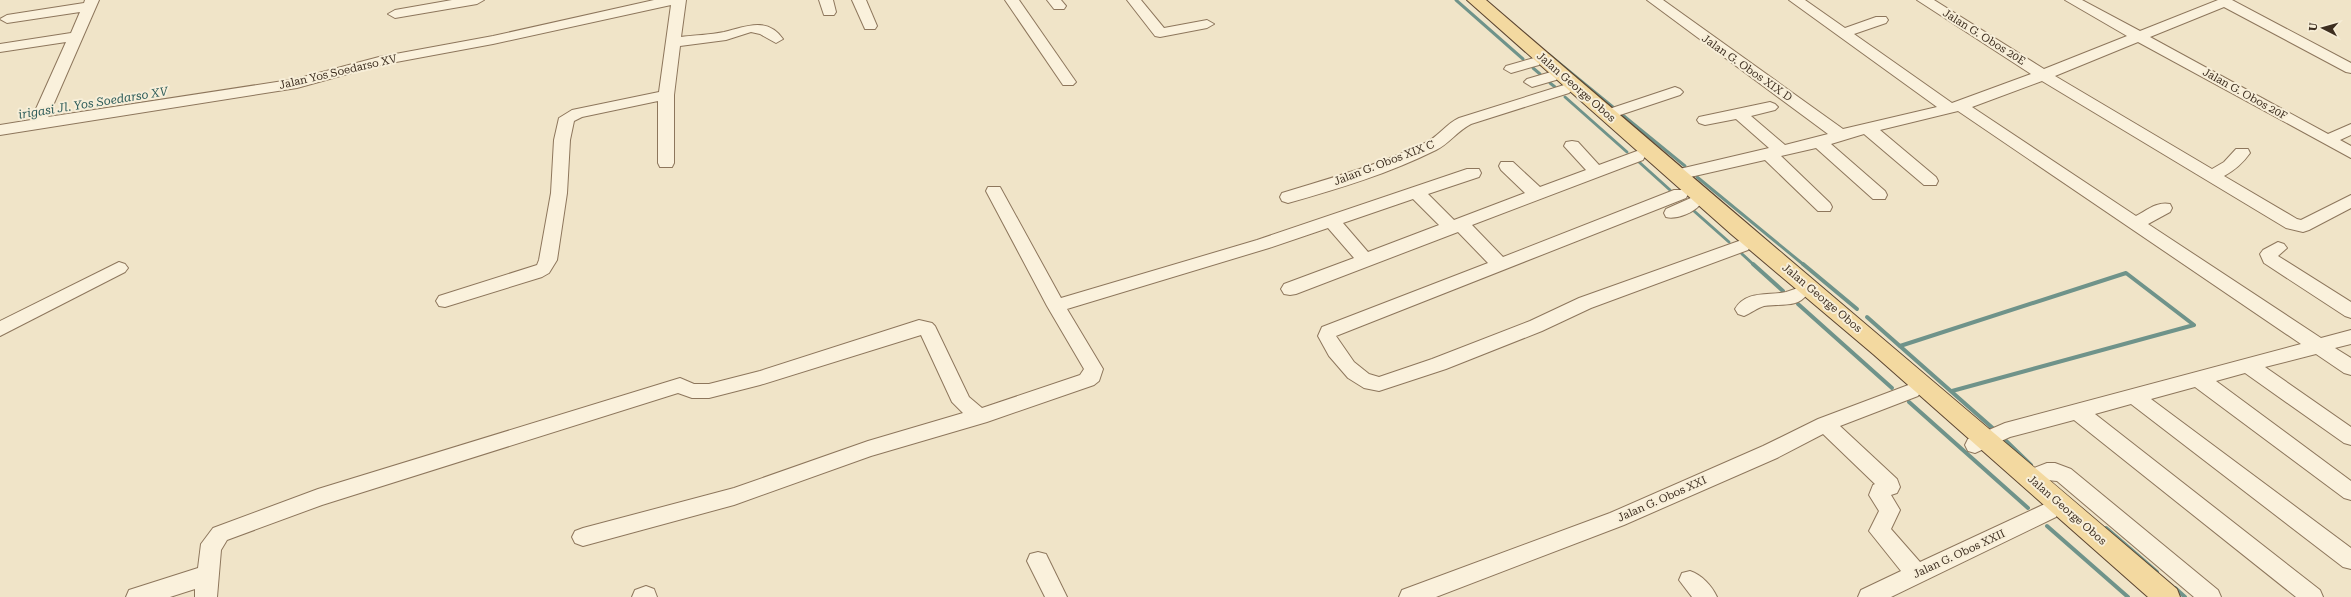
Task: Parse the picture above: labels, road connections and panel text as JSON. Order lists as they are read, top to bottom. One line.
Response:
{"streets":{"main road":["Jalan George Obos"],"street":["Jalan G. Obos 20E","Jalan G. Obos XIX D","Jalan Yos Soedarso XV","Jalan G. Obos 20F","Jalan G. Obos XIX C","Jalan G. Obos XXI","Jalan G. Obos XXII"]},"crossings":[["Jalan George Obos","Jalan G. Obos XIX C"],["Jalan George Obos","Jalan G. Obos XXI"],["Jalan George Obos","Jalan G. Obos XXII"]],"water":["irigasi Jl. Yos Soedarso XV"],"north":"left"}
